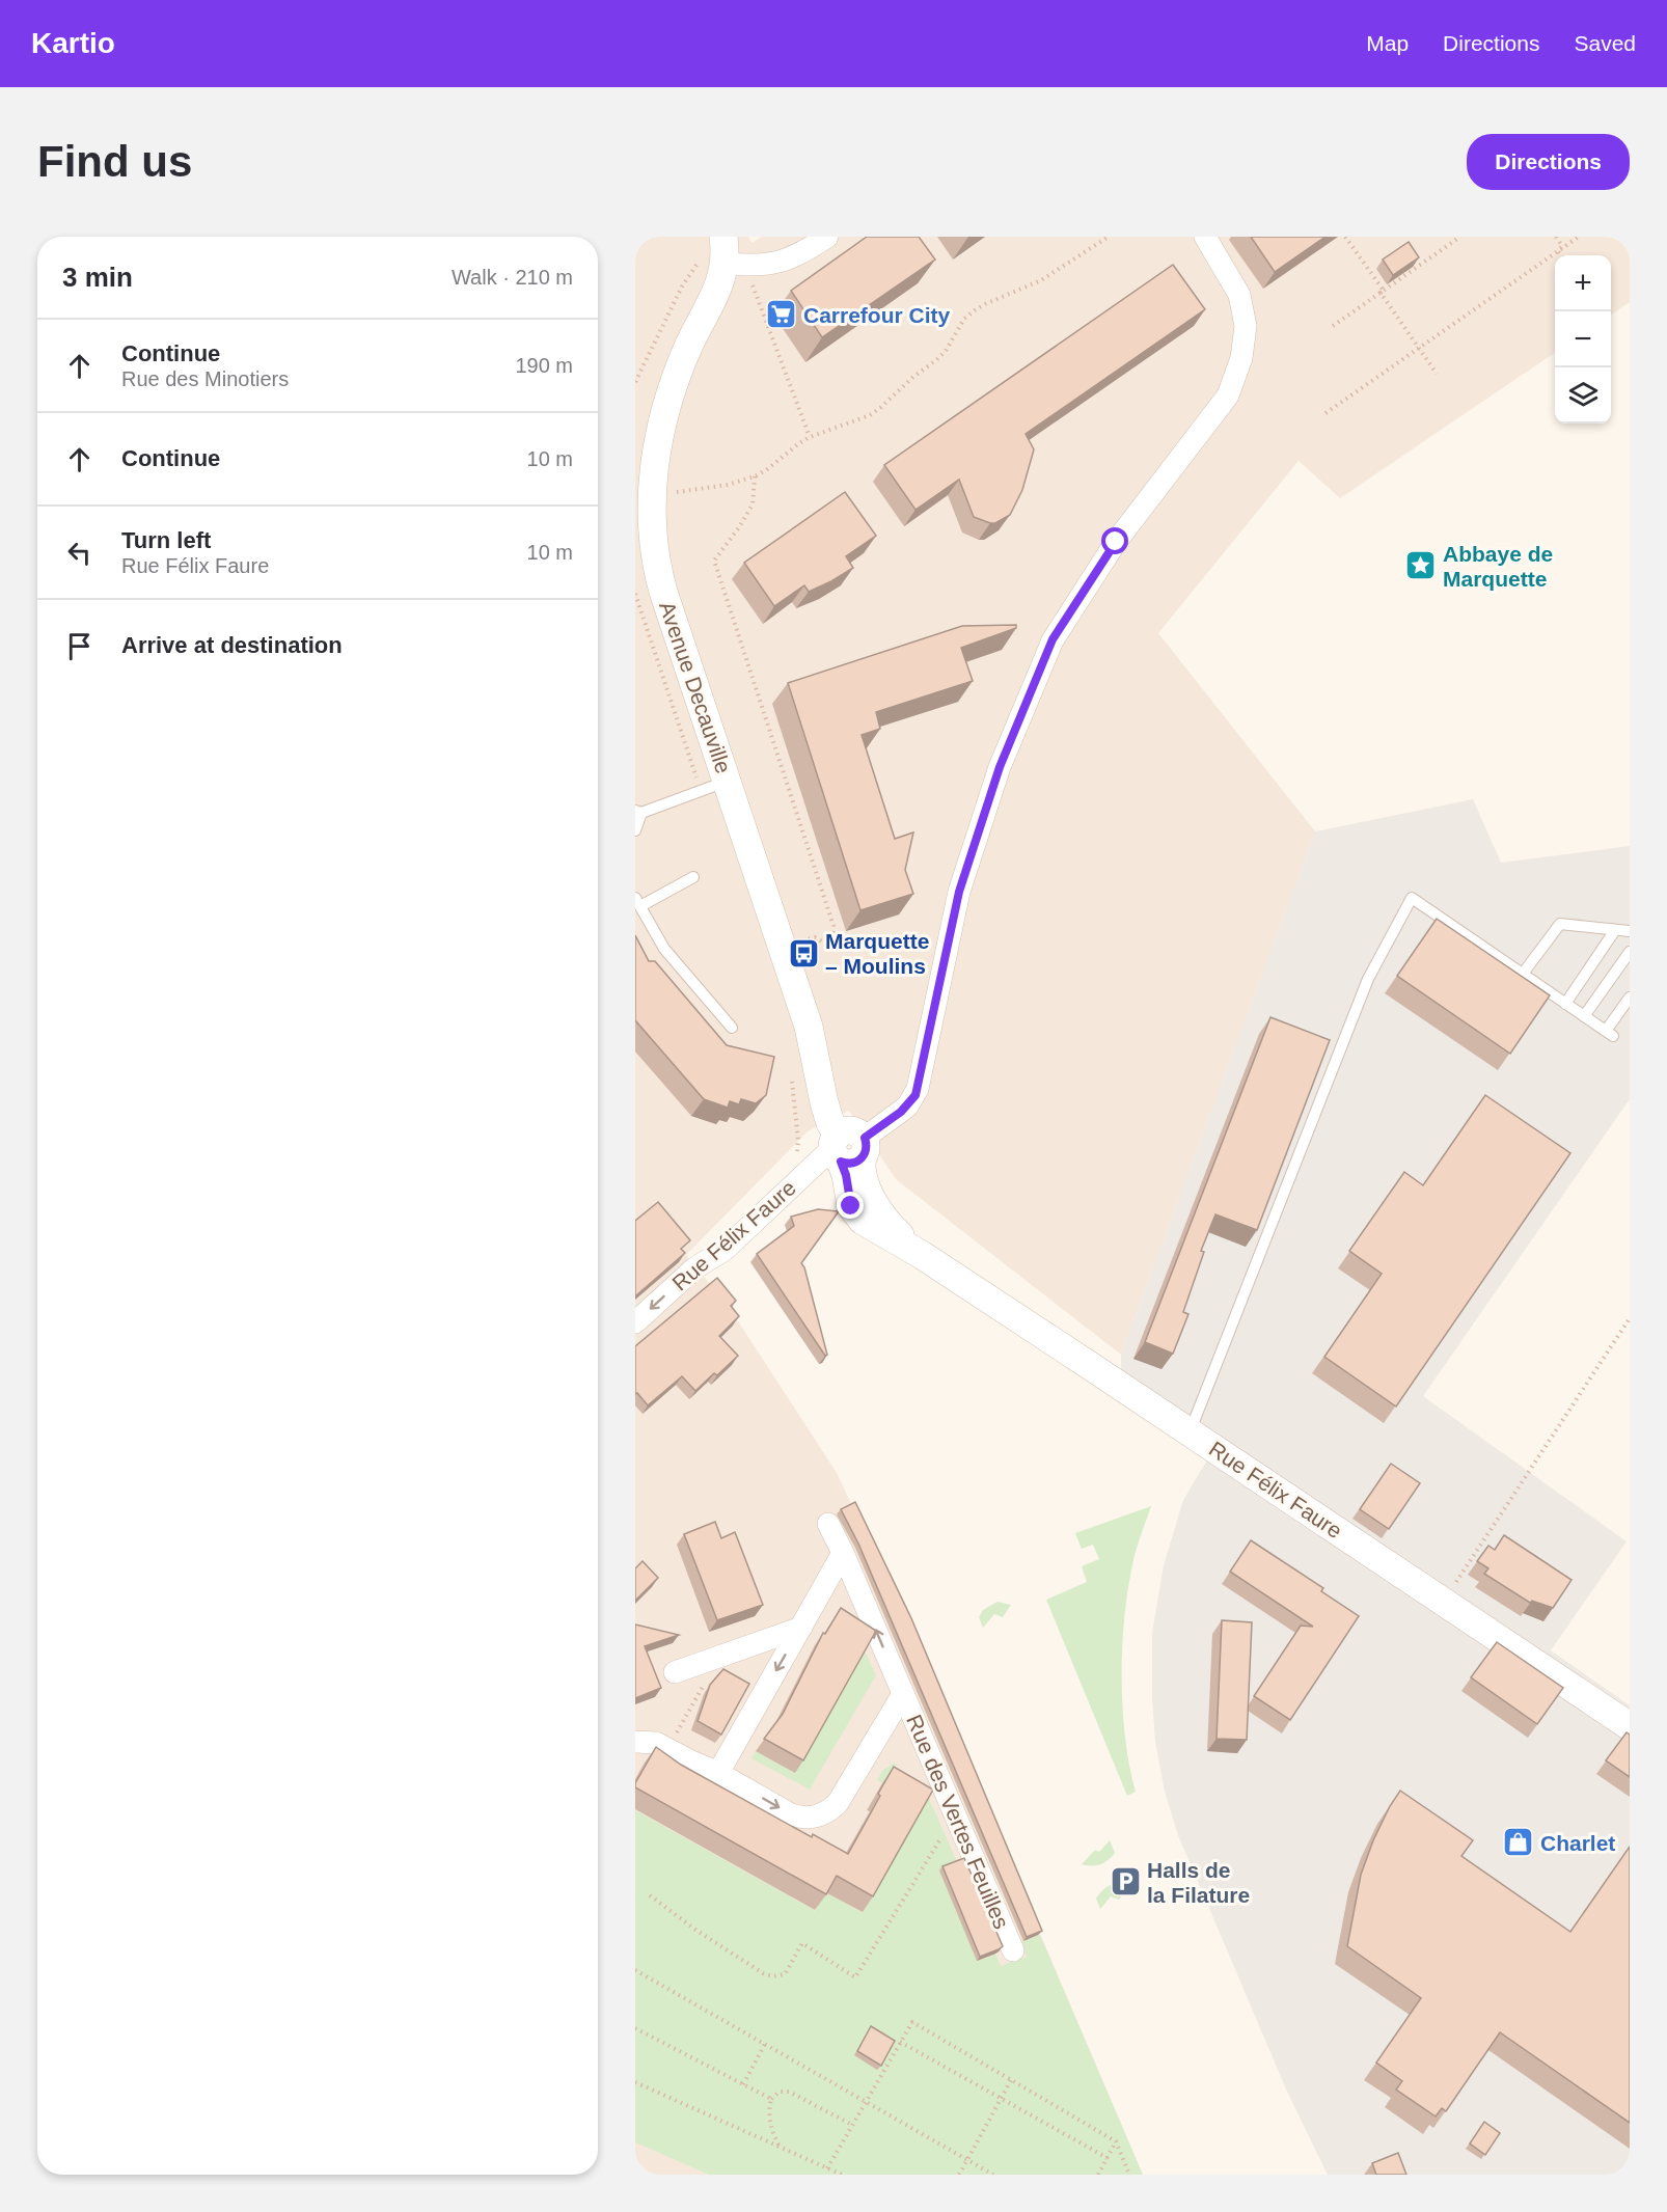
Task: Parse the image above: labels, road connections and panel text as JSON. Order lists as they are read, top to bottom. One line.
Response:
{"streets":{"street":["Avenue Decauville","Rue Félix Faure","Rue des Vertes Feuilles"]},"crossings":[["Avenue Decauville","Rue Félix Faure"]],"places":{"supermarket":["Carrefour City"],"place":["Abbaye de Marquette"],"bus stop":["Marquette – Moulins"],"shop":["Charlet"],"parking":["Halls de la Filature"]},"page":{"header":"Kartio","nav":["Map","Directions","Saved"],"buttons":"Directions","title":"Find us","heading":["3 min","Walk · 210 m"],"map_buttons":["+","−"],"list":[["Continue","Rue des Minotiers","190 m"],["Continue","10 m"],["Turn left","Rue Félix Faure","10 m"],"Arrive at destination"]}}
